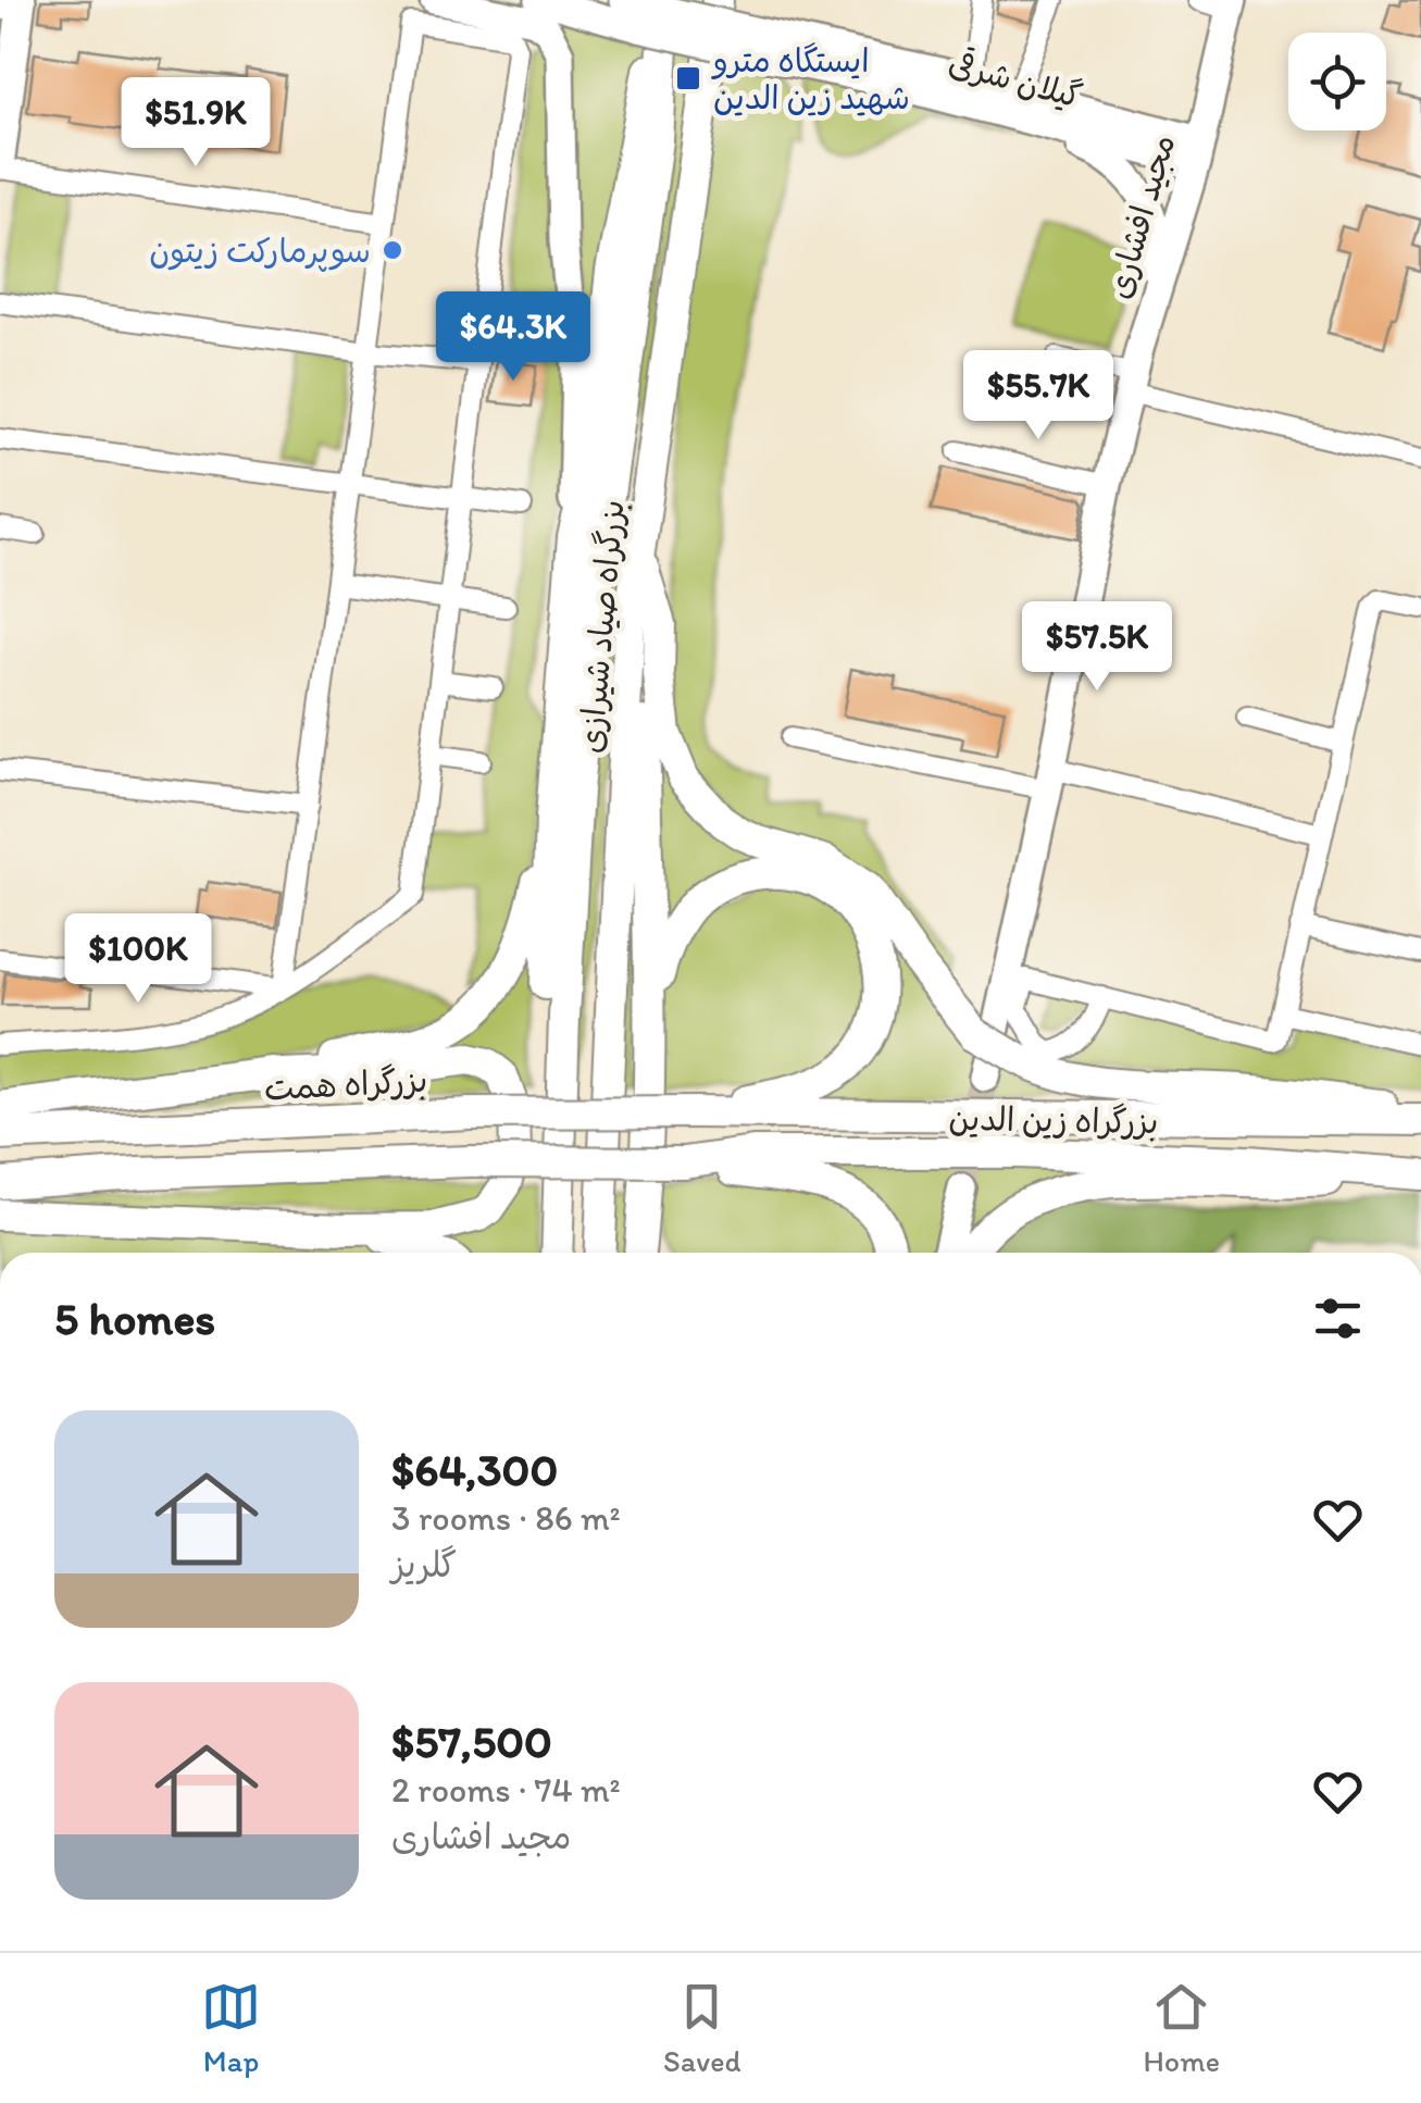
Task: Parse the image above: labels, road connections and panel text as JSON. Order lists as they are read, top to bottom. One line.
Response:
{"streets":{"highway":["بزرگراه صیاد شیرازی","بزرگراه همت","بزرگراه زین الدین"],"main road":["گیلان شرقی","مجید افشاری"]},"crossings":[["گیلان شرقی","مجید افشاری"],["گیلان شرقی","بزرگراه صیاد شیرازی"],["بزرگراه همت","بزرگراه زین الدین"]],"places":{"transit":["ایستگاه مترو شهید زین الدین"],"other":["سوپرمارکت زیتون"]},"page":{"price":["$51.9K","$64.3K","$55.7K","$57.5K","$100K"],"heading":"5 homes","list":[{"name":"$64,300","note":"3 rooms · 86 m² · گلریز"},{"name":"$57,500","note":"2 rooms · 74 m² · مجید افشاری"}],"tabs":["Map","Saved","Home"]}}
